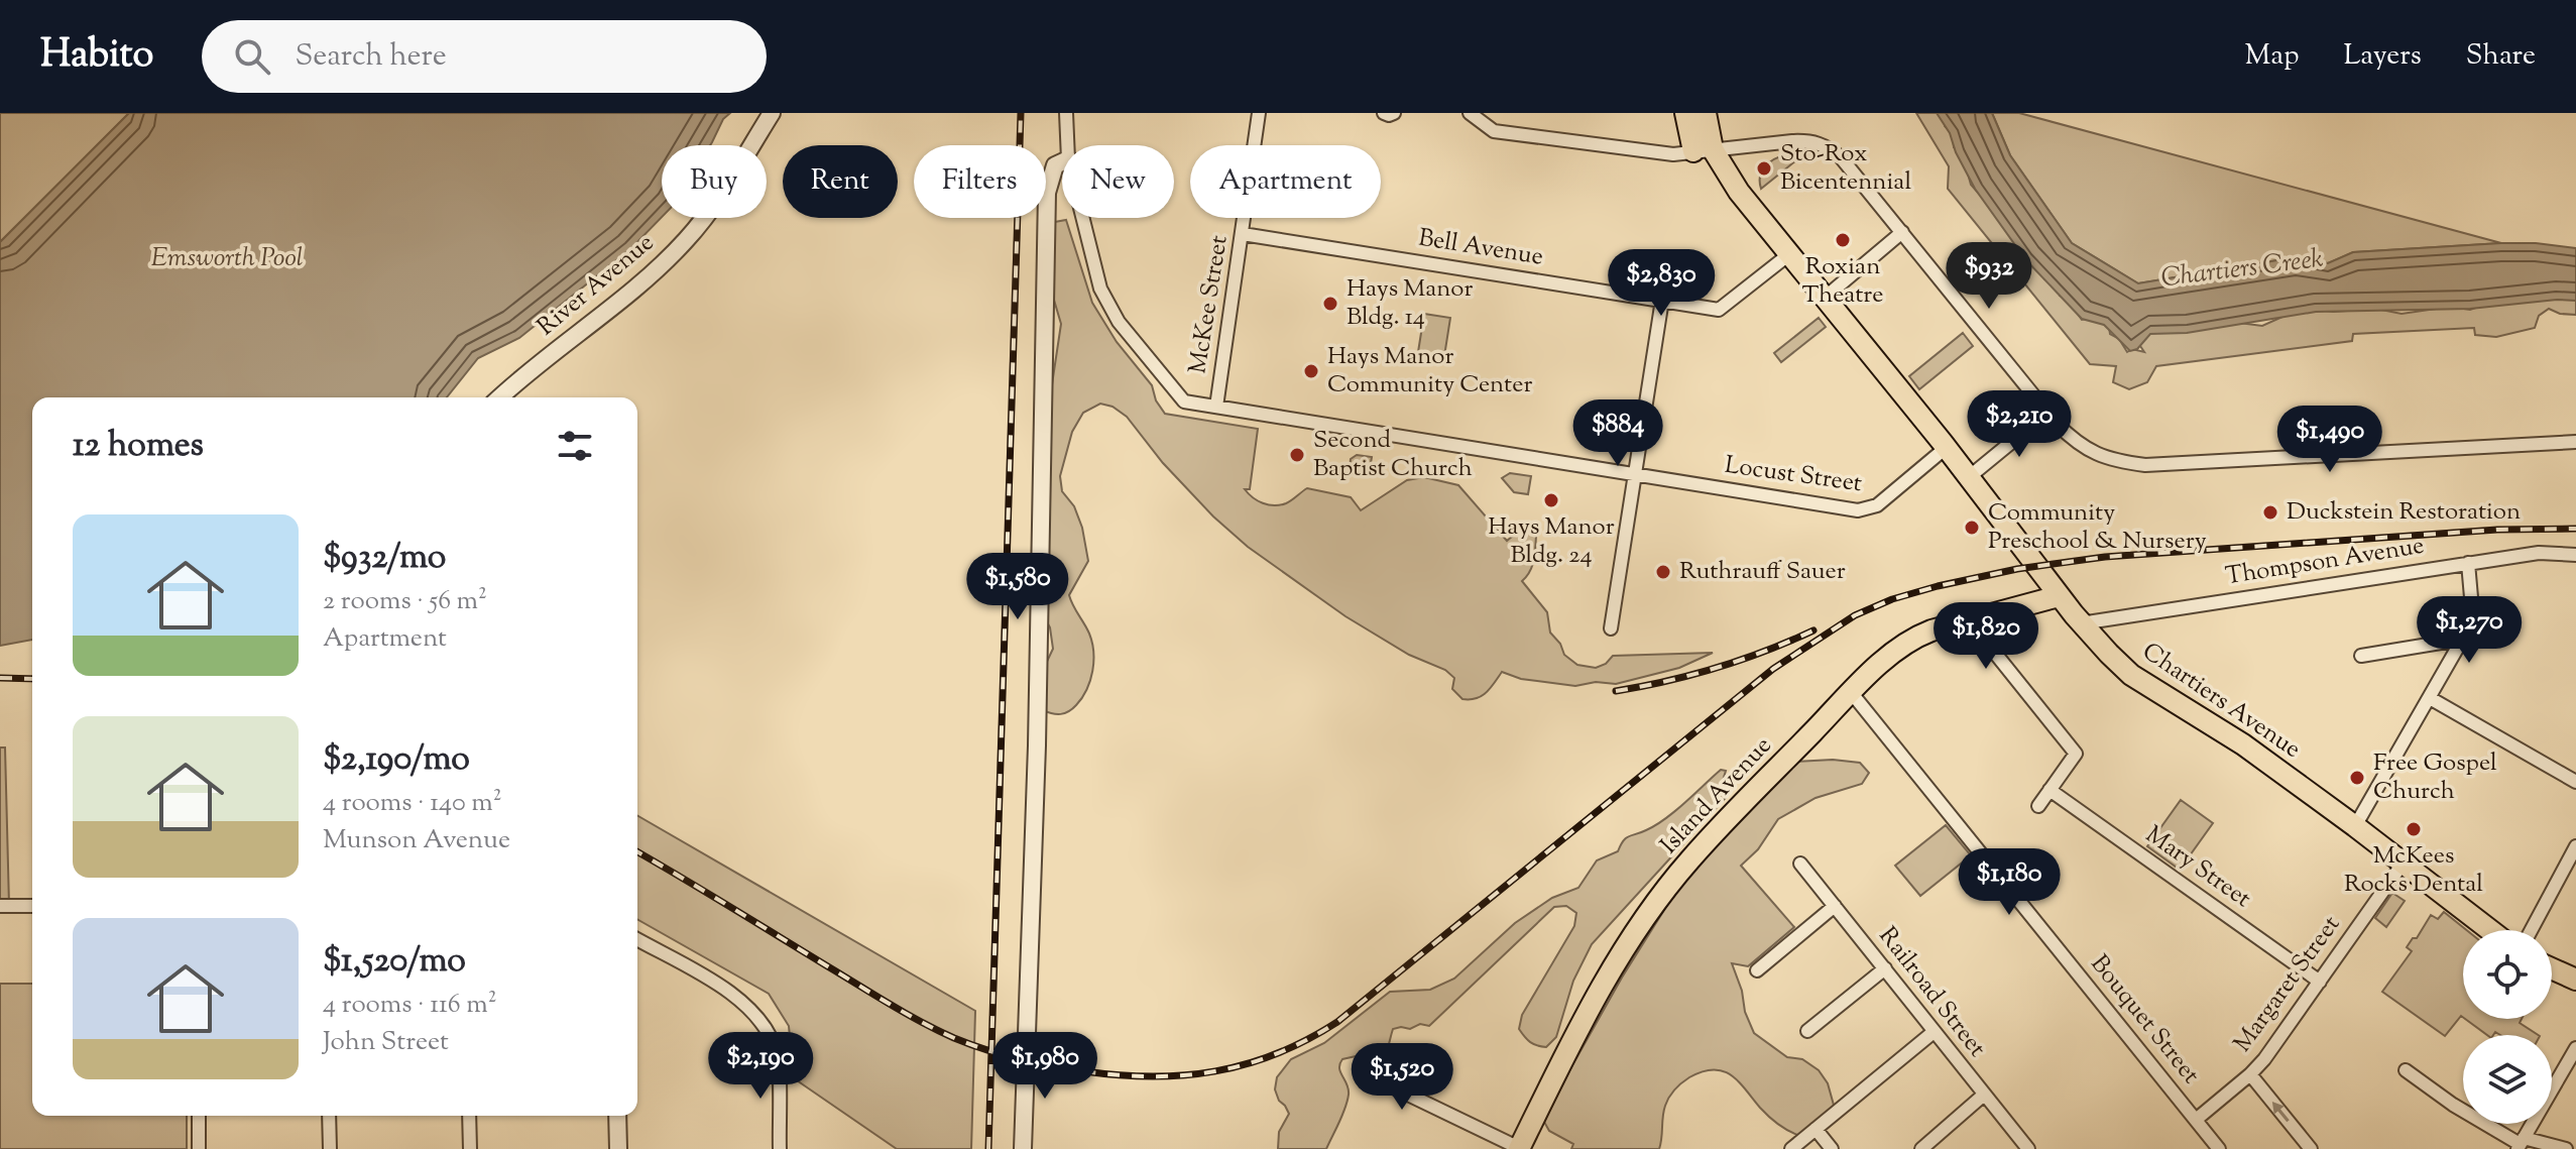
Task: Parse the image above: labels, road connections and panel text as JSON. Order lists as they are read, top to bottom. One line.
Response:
{"streets":{"main road":["Chartiers Avenue","Island Avenue"],"street":["Bell Avenue","River Avenue","McKee Street","Locust Street","Thompson Avenue","Mary Street","Margaret Street","Railroad Street","Bouquet Street"]},"crossings":[["Bell Avenue","McKee Street"],["Bell Avenue","Chartiers Avenue"],["McKee Street","Locust Street"],["Locust Street","Chartiers Avenue"],["Thompson Avenue","Chartiers Avenue"],["Chartiers Avenue","Island Avenue"],["Chartiers Avenue","Margaret Street"],["Island Avenue","Bouquet Street"],["Mary Street","Margaret Street"],["Margaret Street","Bouquet Street"]],"water":["Emsworth Pool","Chartiers Creek"],"places":["Sto-Rox Bicentennial","Roxian Theatre","Hays Manor Bldg. 14","Hays Manor Community Center","Second Baptist Church","Hays Manor Bldg. 24","Duckstein Restoration","Community Preschool & Nursery","Ruthrauff Sauer","Free Gospel Church","McKees Rocks Dental"],"page":{"header":"Habito","search":"Search here","nav":["Map","Layers","Share"],"chip":["Buy","Rent","Filters","New","Apartment"],"price":["$932","$2,830","$2,210","$884","$1,490","$1,580","$1,270","$1,820","$1,180","$2,190","$1,980","$1,520"],"heading":"12 homes","list":[{"name":"$932/mo","note":"2 rooms · 56 m² · Apartment"},{"name":"$2,190/mo","note":"4 rooms · 140 m² · Munson Avenue"},{"name":"$1,520/mo","note":"4 rooms · 116 m² · John Street"}]}}
